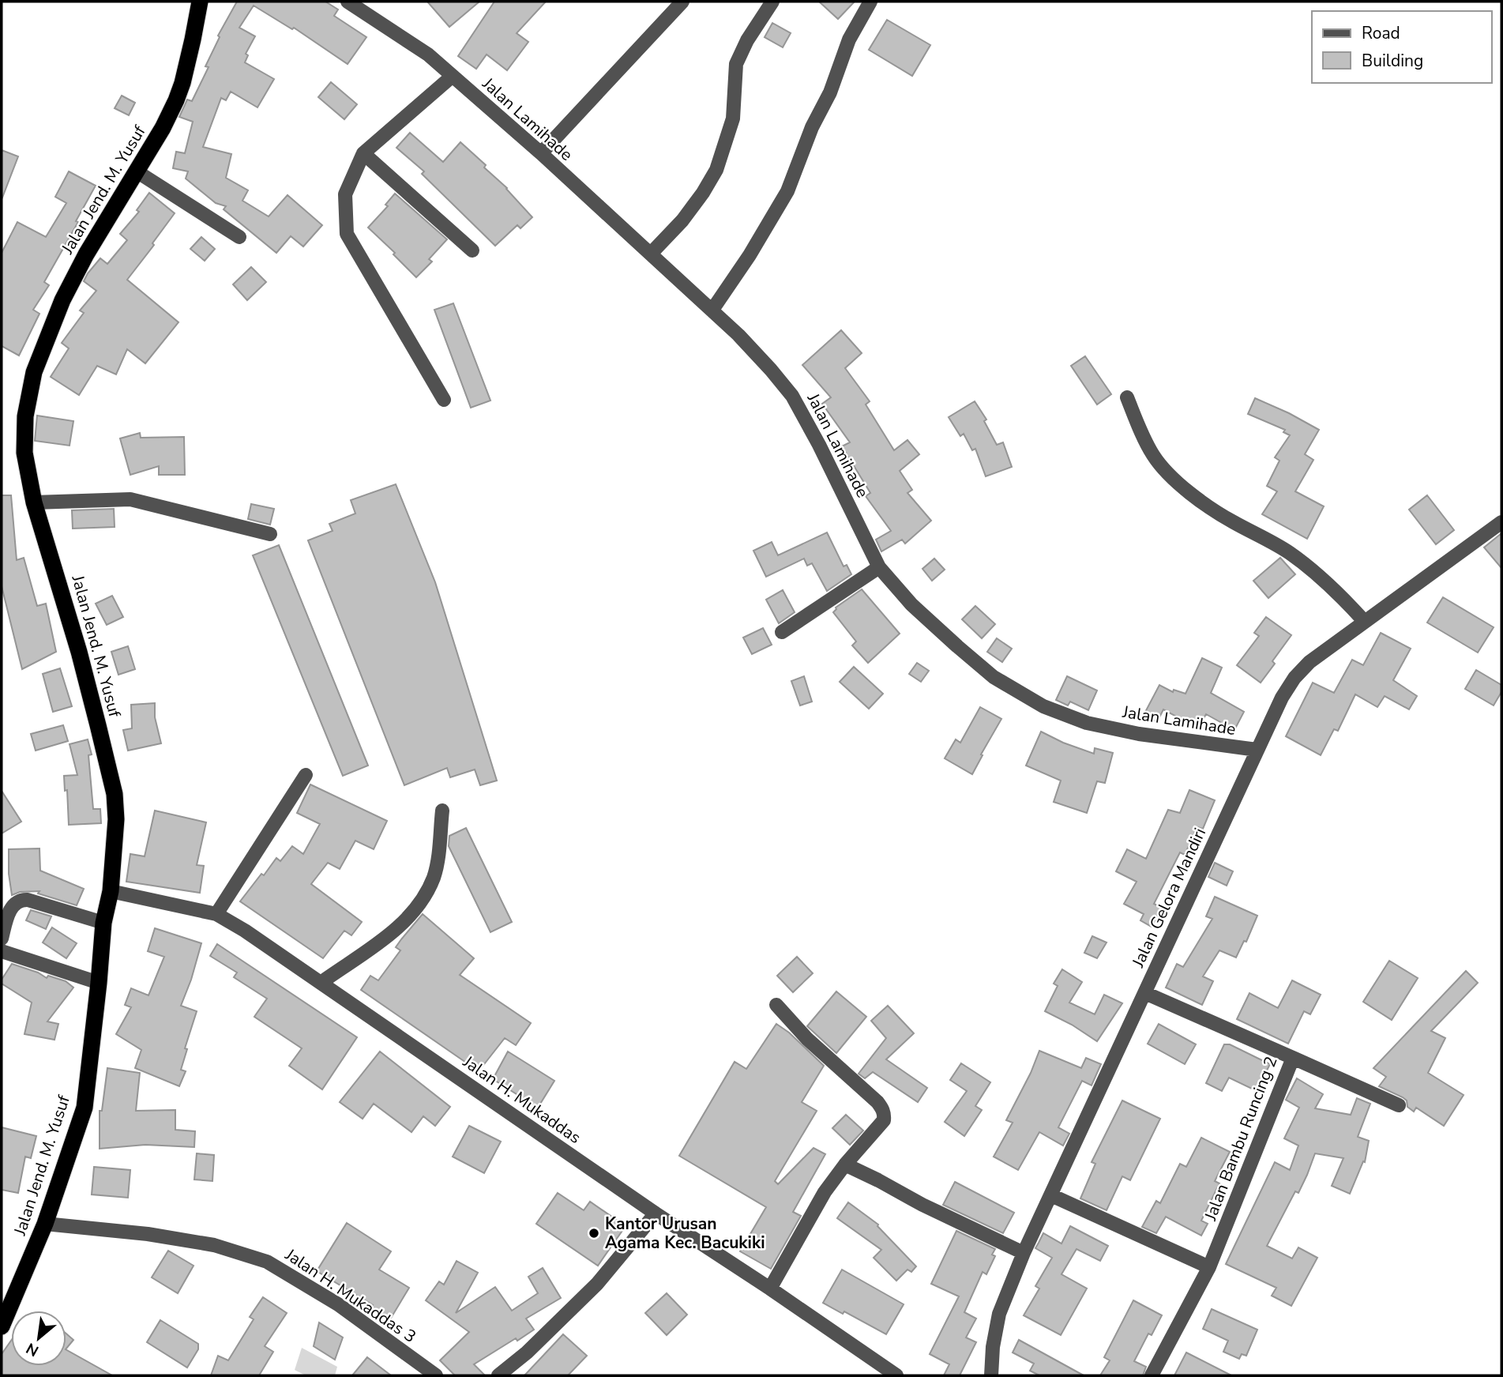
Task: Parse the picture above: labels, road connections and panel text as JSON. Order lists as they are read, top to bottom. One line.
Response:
{"streets":{"highway":["Jalan Jend. M. Yusuf"],"street":["Jalan Lamihade","Jalan Gelora Mandiri","Jalan H. Mukaddas","Jalan Bambu Runcing 2","Jalan H. Mukaddas 3"]},"crossings":[["Jalan Lamihade","Jalan Gelora Mandiri"],["Jalan Jend. M. Yusuf","Jalan H. Mukaddas"],["Jalan Jend. M. Yusuf","Jalan H. Mukaddas 3"],["Jalan Gelora Mandiri","Jalan Bambu Runcing 2"]],"places":["Kantor Urusan Agama Kec. Bacukiki"],"legend":["Road","Building"],"north":"bottom left"}
